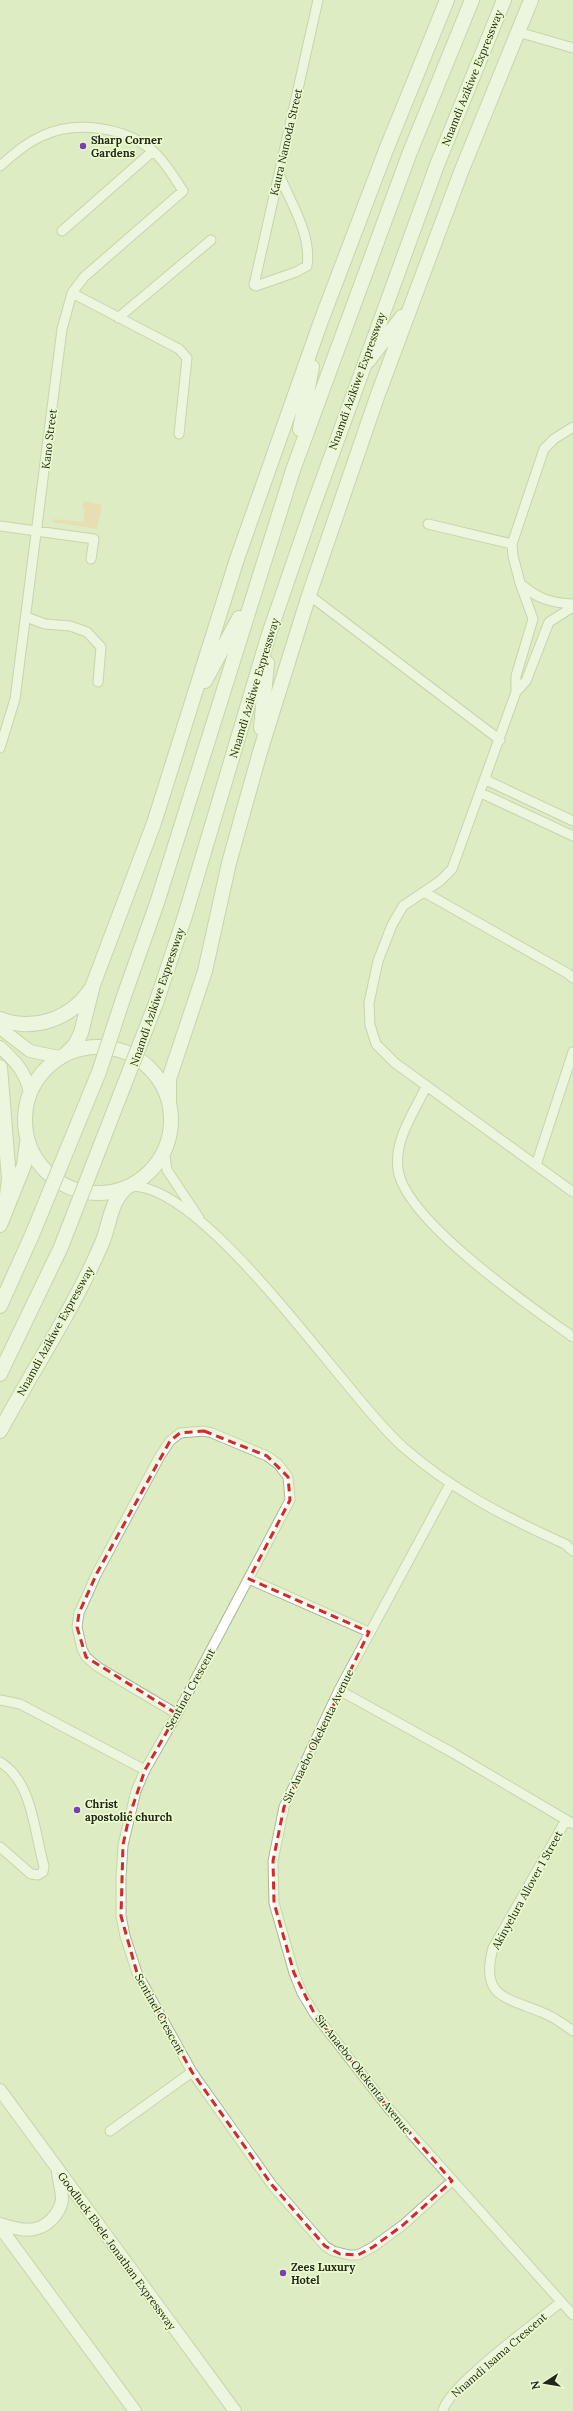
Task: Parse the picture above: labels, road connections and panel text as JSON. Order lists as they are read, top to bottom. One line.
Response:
{"streets":{"highway":["Nnamdi Azikiwe Expressway"],"main road":["Goodluck Ebele Jonathan Expressway"],"street":["Kaura Namoda Street","Kano Street","Sentinel Crescent","Sir Anaebo Okekenta Avenue","Akinyelura Allover 1 Street","Nnamdi Isama Crescent"]},"crossings":[["Sentinel Crescent","Sir Anaebo Okekenta Avenue"],["Sir Anaebo Okekenta Avenue","Nnamdi Isama Crescent"]],"places":["Sharp Corner Gardens","Christ apostolic church","Zees Luxury Hotel"],"north":"left"}
